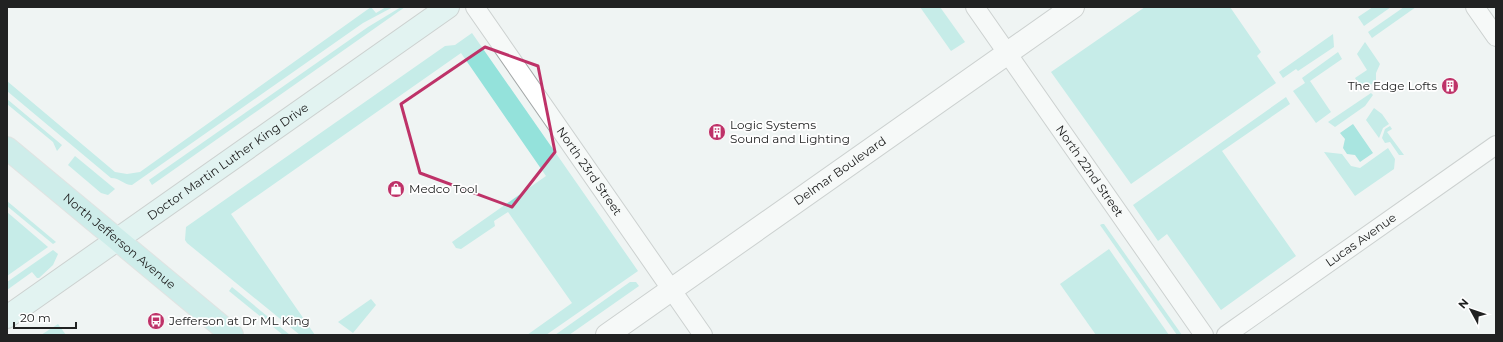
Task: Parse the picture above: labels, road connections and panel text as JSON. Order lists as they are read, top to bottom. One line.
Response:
{"streets":{"main road":["Doctor Martin Luther King Drive","North Jefferson Avenue"],"street":["North 23rd Street","Delmar Boulevard","North 22nd Street","Lucas Avenue"]},"crossings":[["Doctor Martin Luther King Drive","North Jefferson Avenue"],["North 23rd Street","Delmar Boulevard"],["Delmar Boulevard","North 22nd Street"]],"places":{"building":["The Edge Lofts","Logic Systems Sound and Lighting"],"shop":["Medco Tool"],"bus stop":["Jefferson at Dr ML King"]},"scale_bar":"20 m","north":"top left"}
